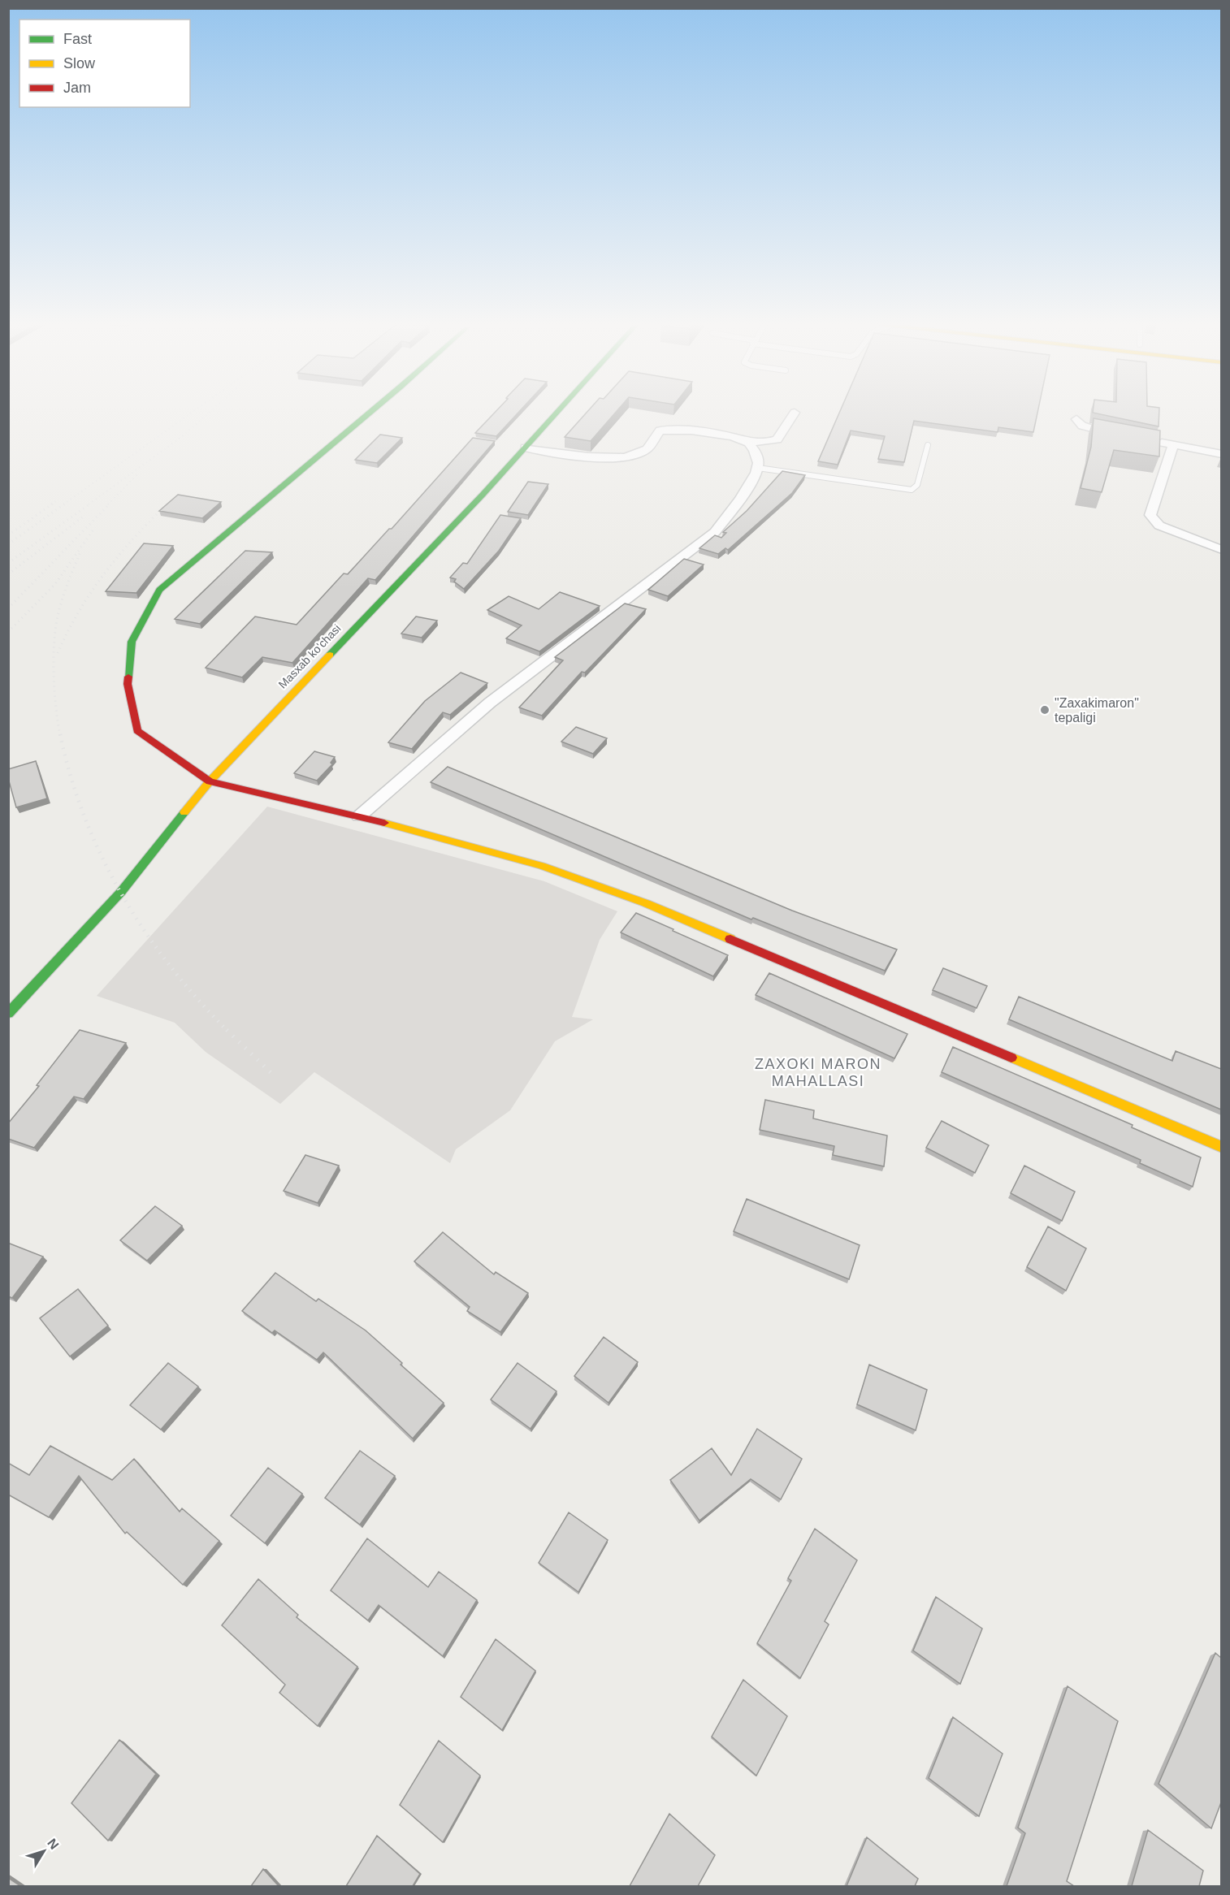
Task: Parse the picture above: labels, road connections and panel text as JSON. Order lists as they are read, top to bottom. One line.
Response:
{"streets":{"main road":["Masxab ko'chasi"]},"districts":["ZAXOKI MARON MAHALLASI"],"places":["\"Zaxakimaron\" tepaligi"],"legend":["Fast","Slow","Jam"],"north":"top right"}
